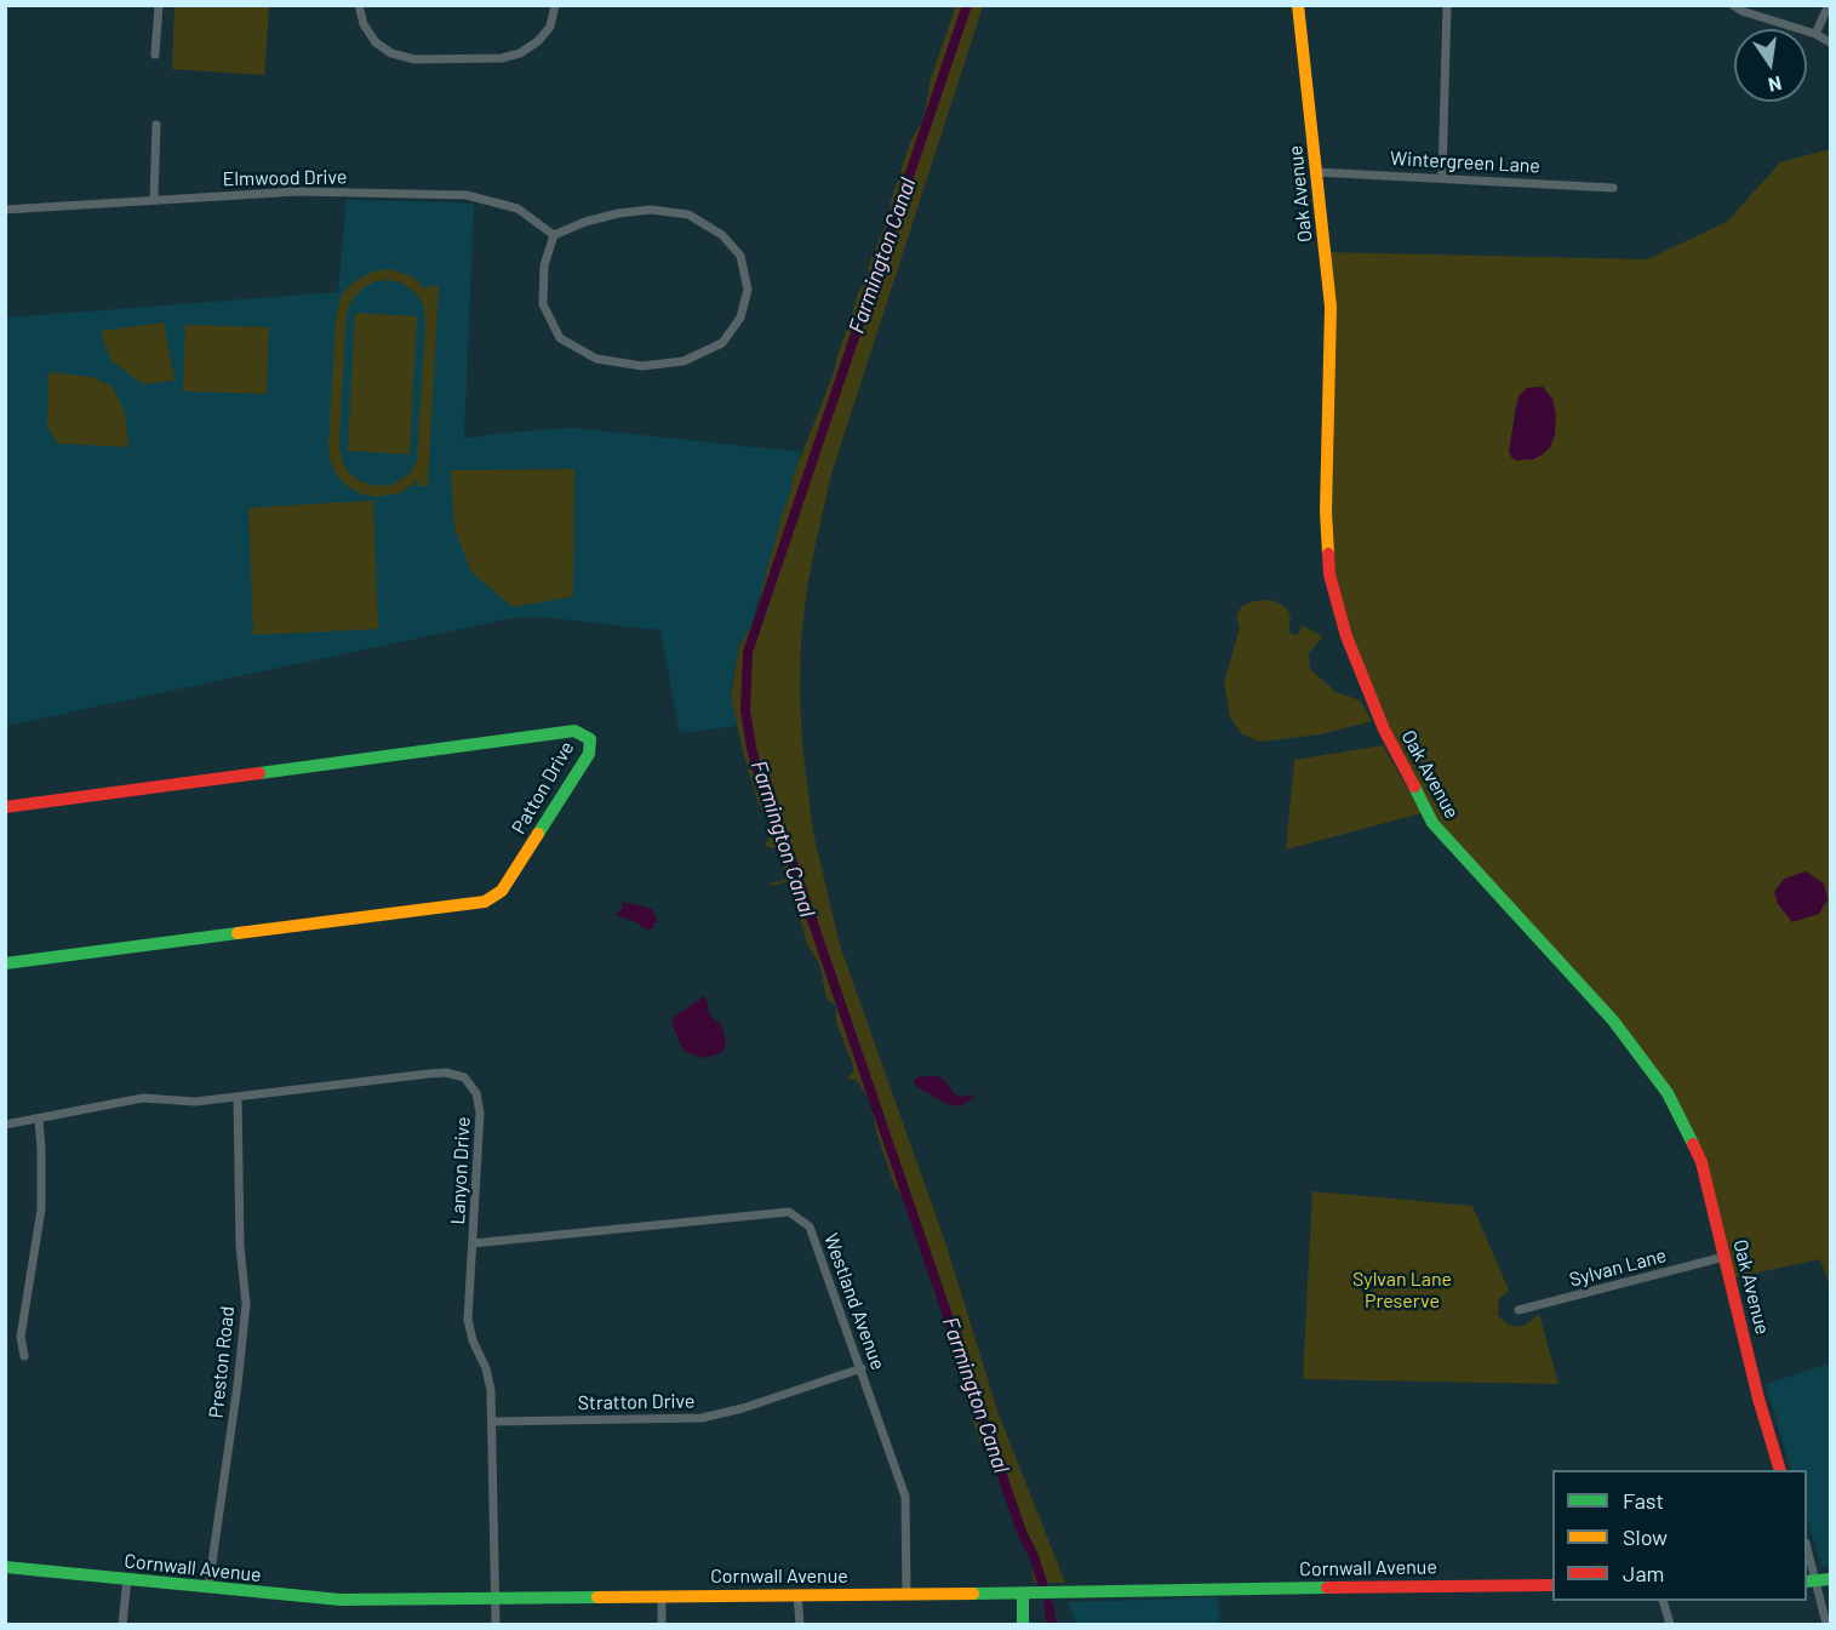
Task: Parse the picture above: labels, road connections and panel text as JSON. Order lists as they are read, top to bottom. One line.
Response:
{"streets":{"street":["Wintergreen Lane","Elmwood Drive","Oak Avenue","Patton Drive","Lanyon Drive","Sylvan Lane","Westland Avenue","Preston Road","Stratton Drive","Cornwall Avenue"]},"crossings":[["Wintergreen Lane","Oak Avenue"],["Oak Avenue","Sylvan Lane"],["Lanyon Drive","Westland Avenue"],["Lanyon Drive","Preston Road"],["Lanyon Drive","Stratton Drive"],["Lanyon Drive","Cornwall Avenue"],["Westland Avenue","Stratton Drive"],["Westland Avenue","Cornwall Avenue"],["Preston Road","Cornwall Avenue"]],"water":["Farmington Canal"],"parks":["Sylvan Lane Preserve"],"legend":["Fast","Slow","Jam"],"north":"bottom"}
